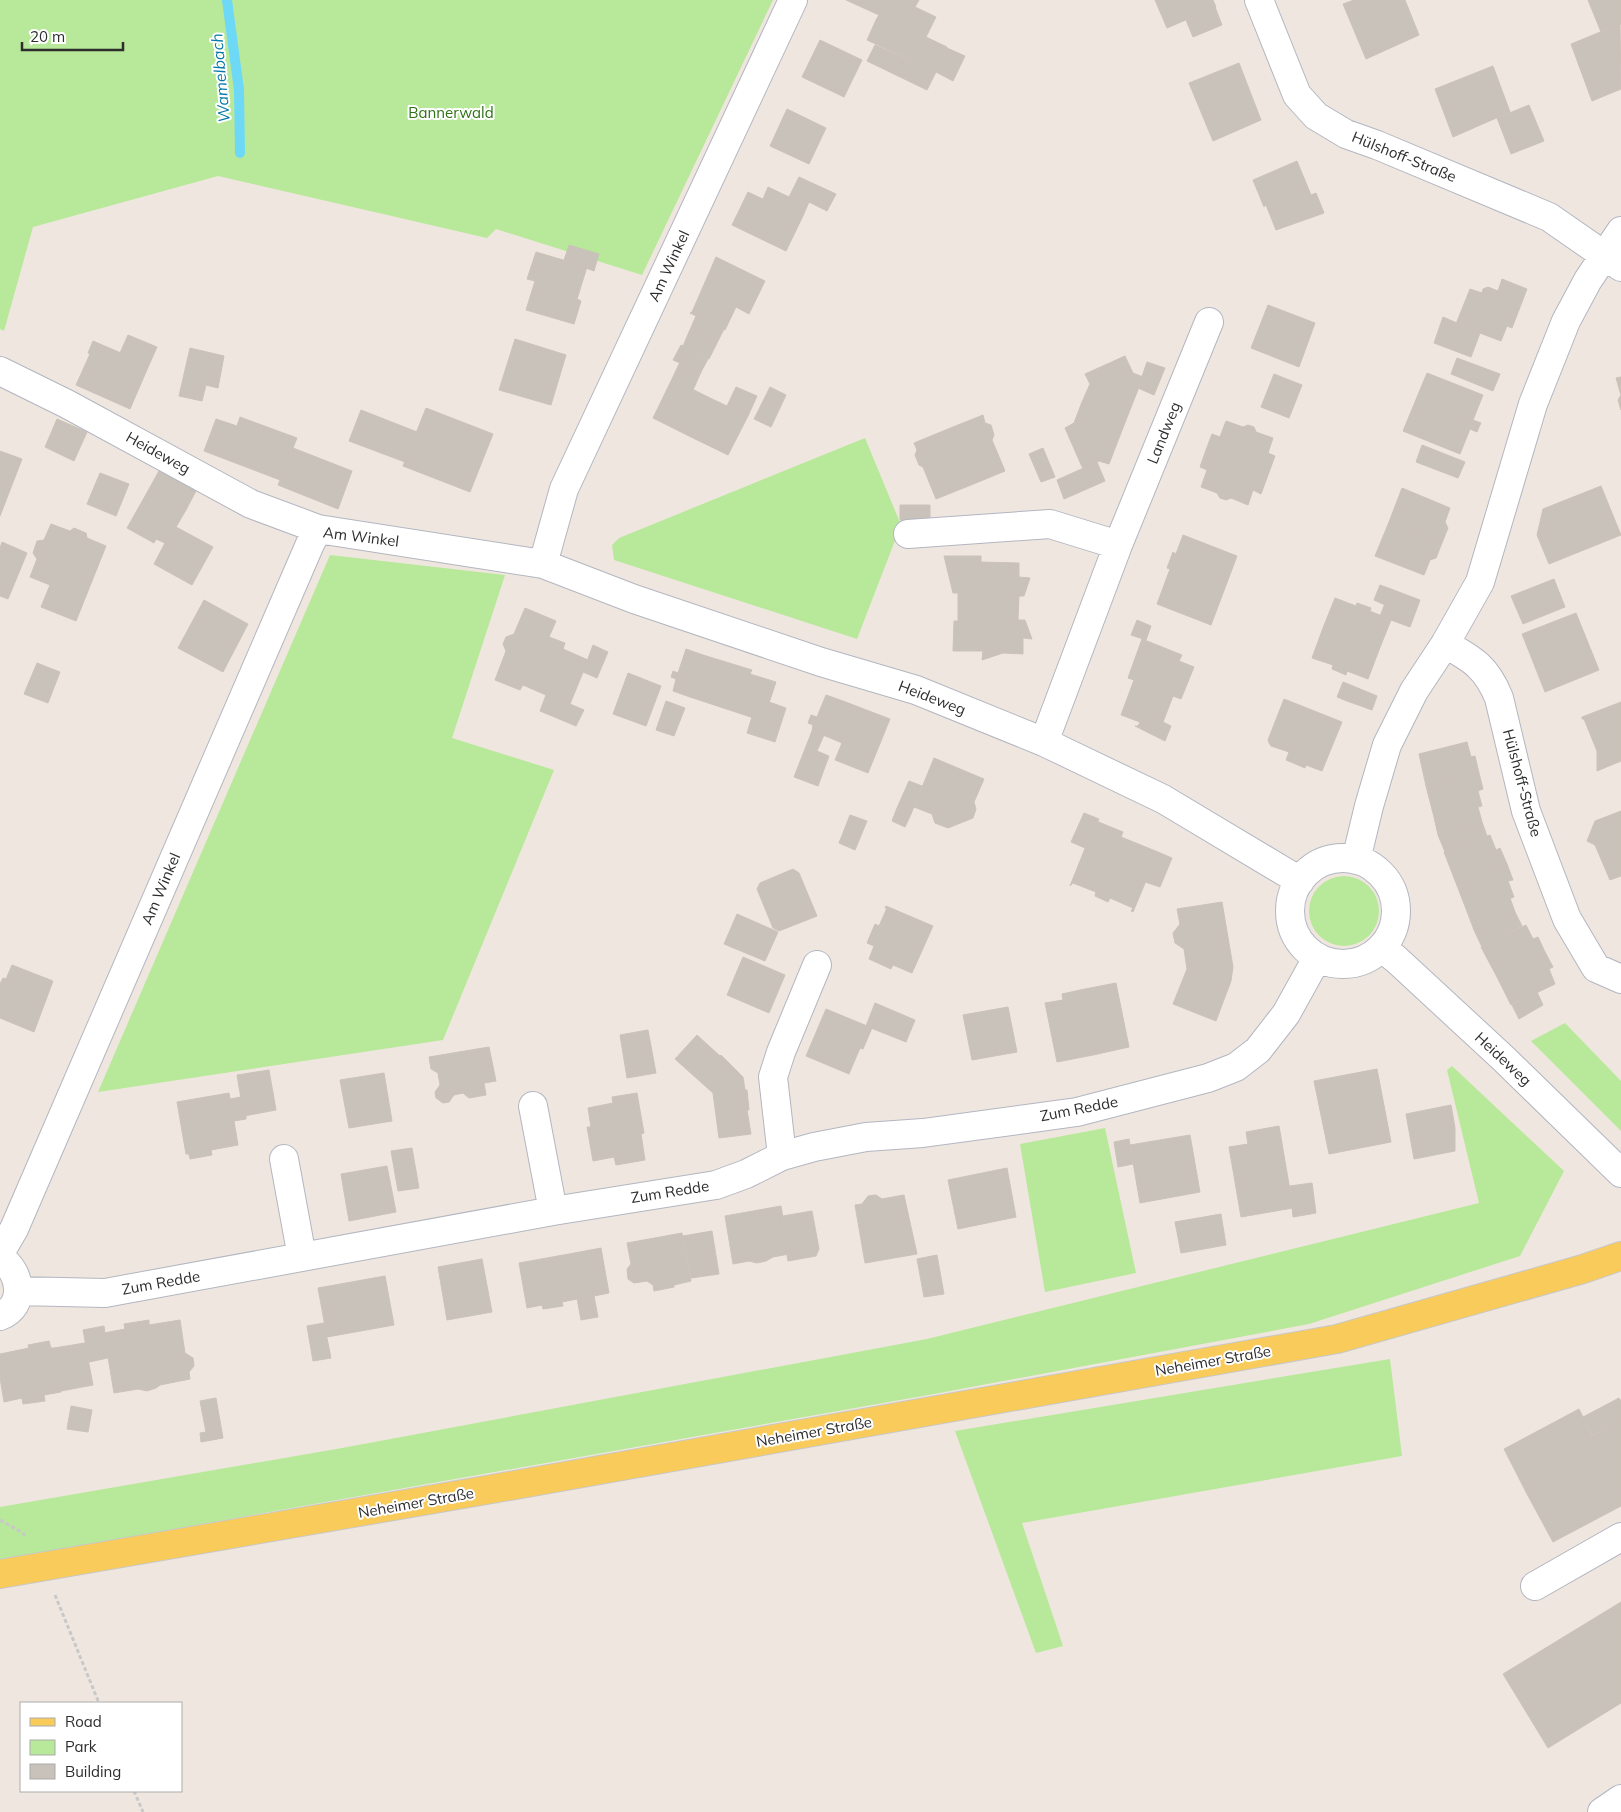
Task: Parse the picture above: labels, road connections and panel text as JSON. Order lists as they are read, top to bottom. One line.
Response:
{"streets":{"main road":["Neheimer Straße"],"street":["Hülshoff-Straße","Am Winkel","Landweg","Heideweg","Zum Redde"]},"crossings":[["Am Winkel","Heideweg"],["Landweg","Heideweg"],["Heideweg","Zum Redde"]],"water":["Wamelbach"],"parks":["Bannerwald"],"legend":["Road","Park","Building"],"scale_bar":"20 m"}
